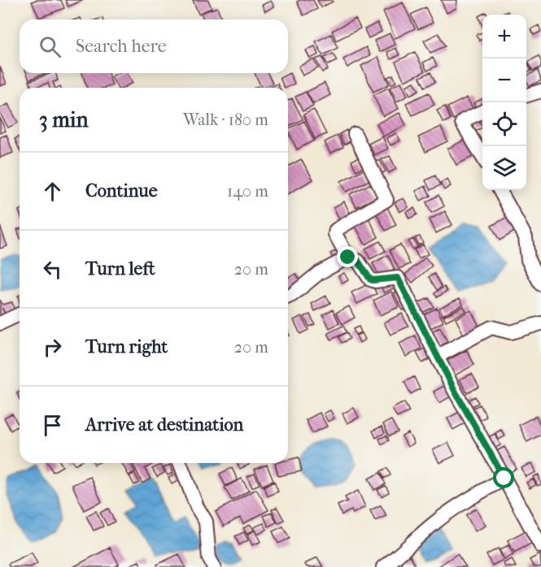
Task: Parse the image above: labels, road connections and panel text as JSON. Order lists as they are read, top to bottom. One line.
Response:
{"page":{"map_buttons":["+","−"],"search":"Search here","heading":["3 min","Walk · 180 m"],"list":[["Continue","140 m"],["Turn left","20 m"],["Turn right","20 m"],"Arrive at destination"]}}
